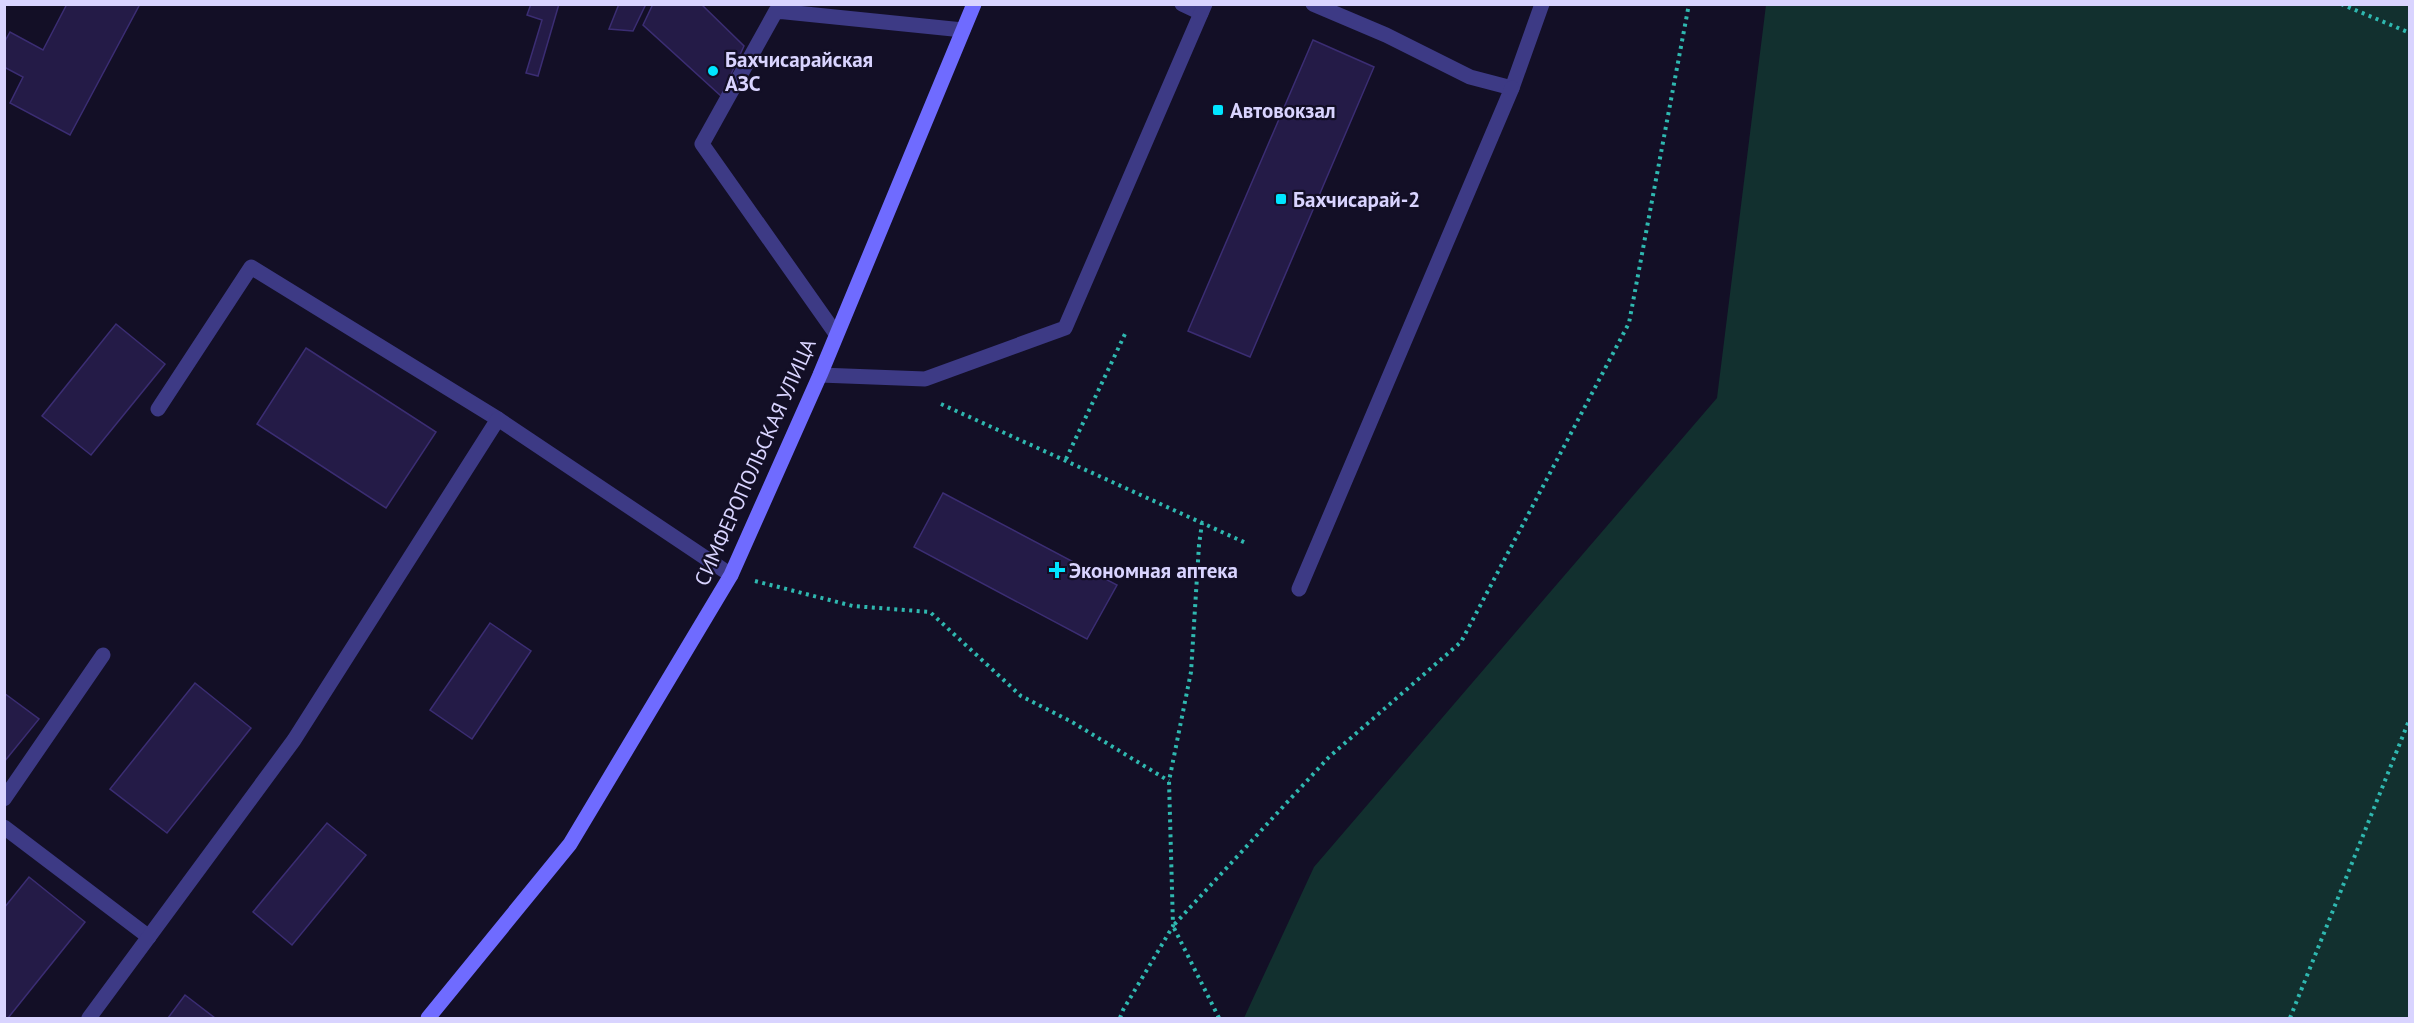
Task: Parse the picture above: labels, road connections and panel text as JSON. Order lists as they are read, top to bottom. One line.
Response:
{"streets":{"main road":["СИМФЕРОПОЛЬСКАЯ УЛИЦА"]},"places":{"other":["Бахчисарайская АЗС"],"transit":["Автовокзал","Бахчисарай-2"],"health":["Экономная аптека"]}}
